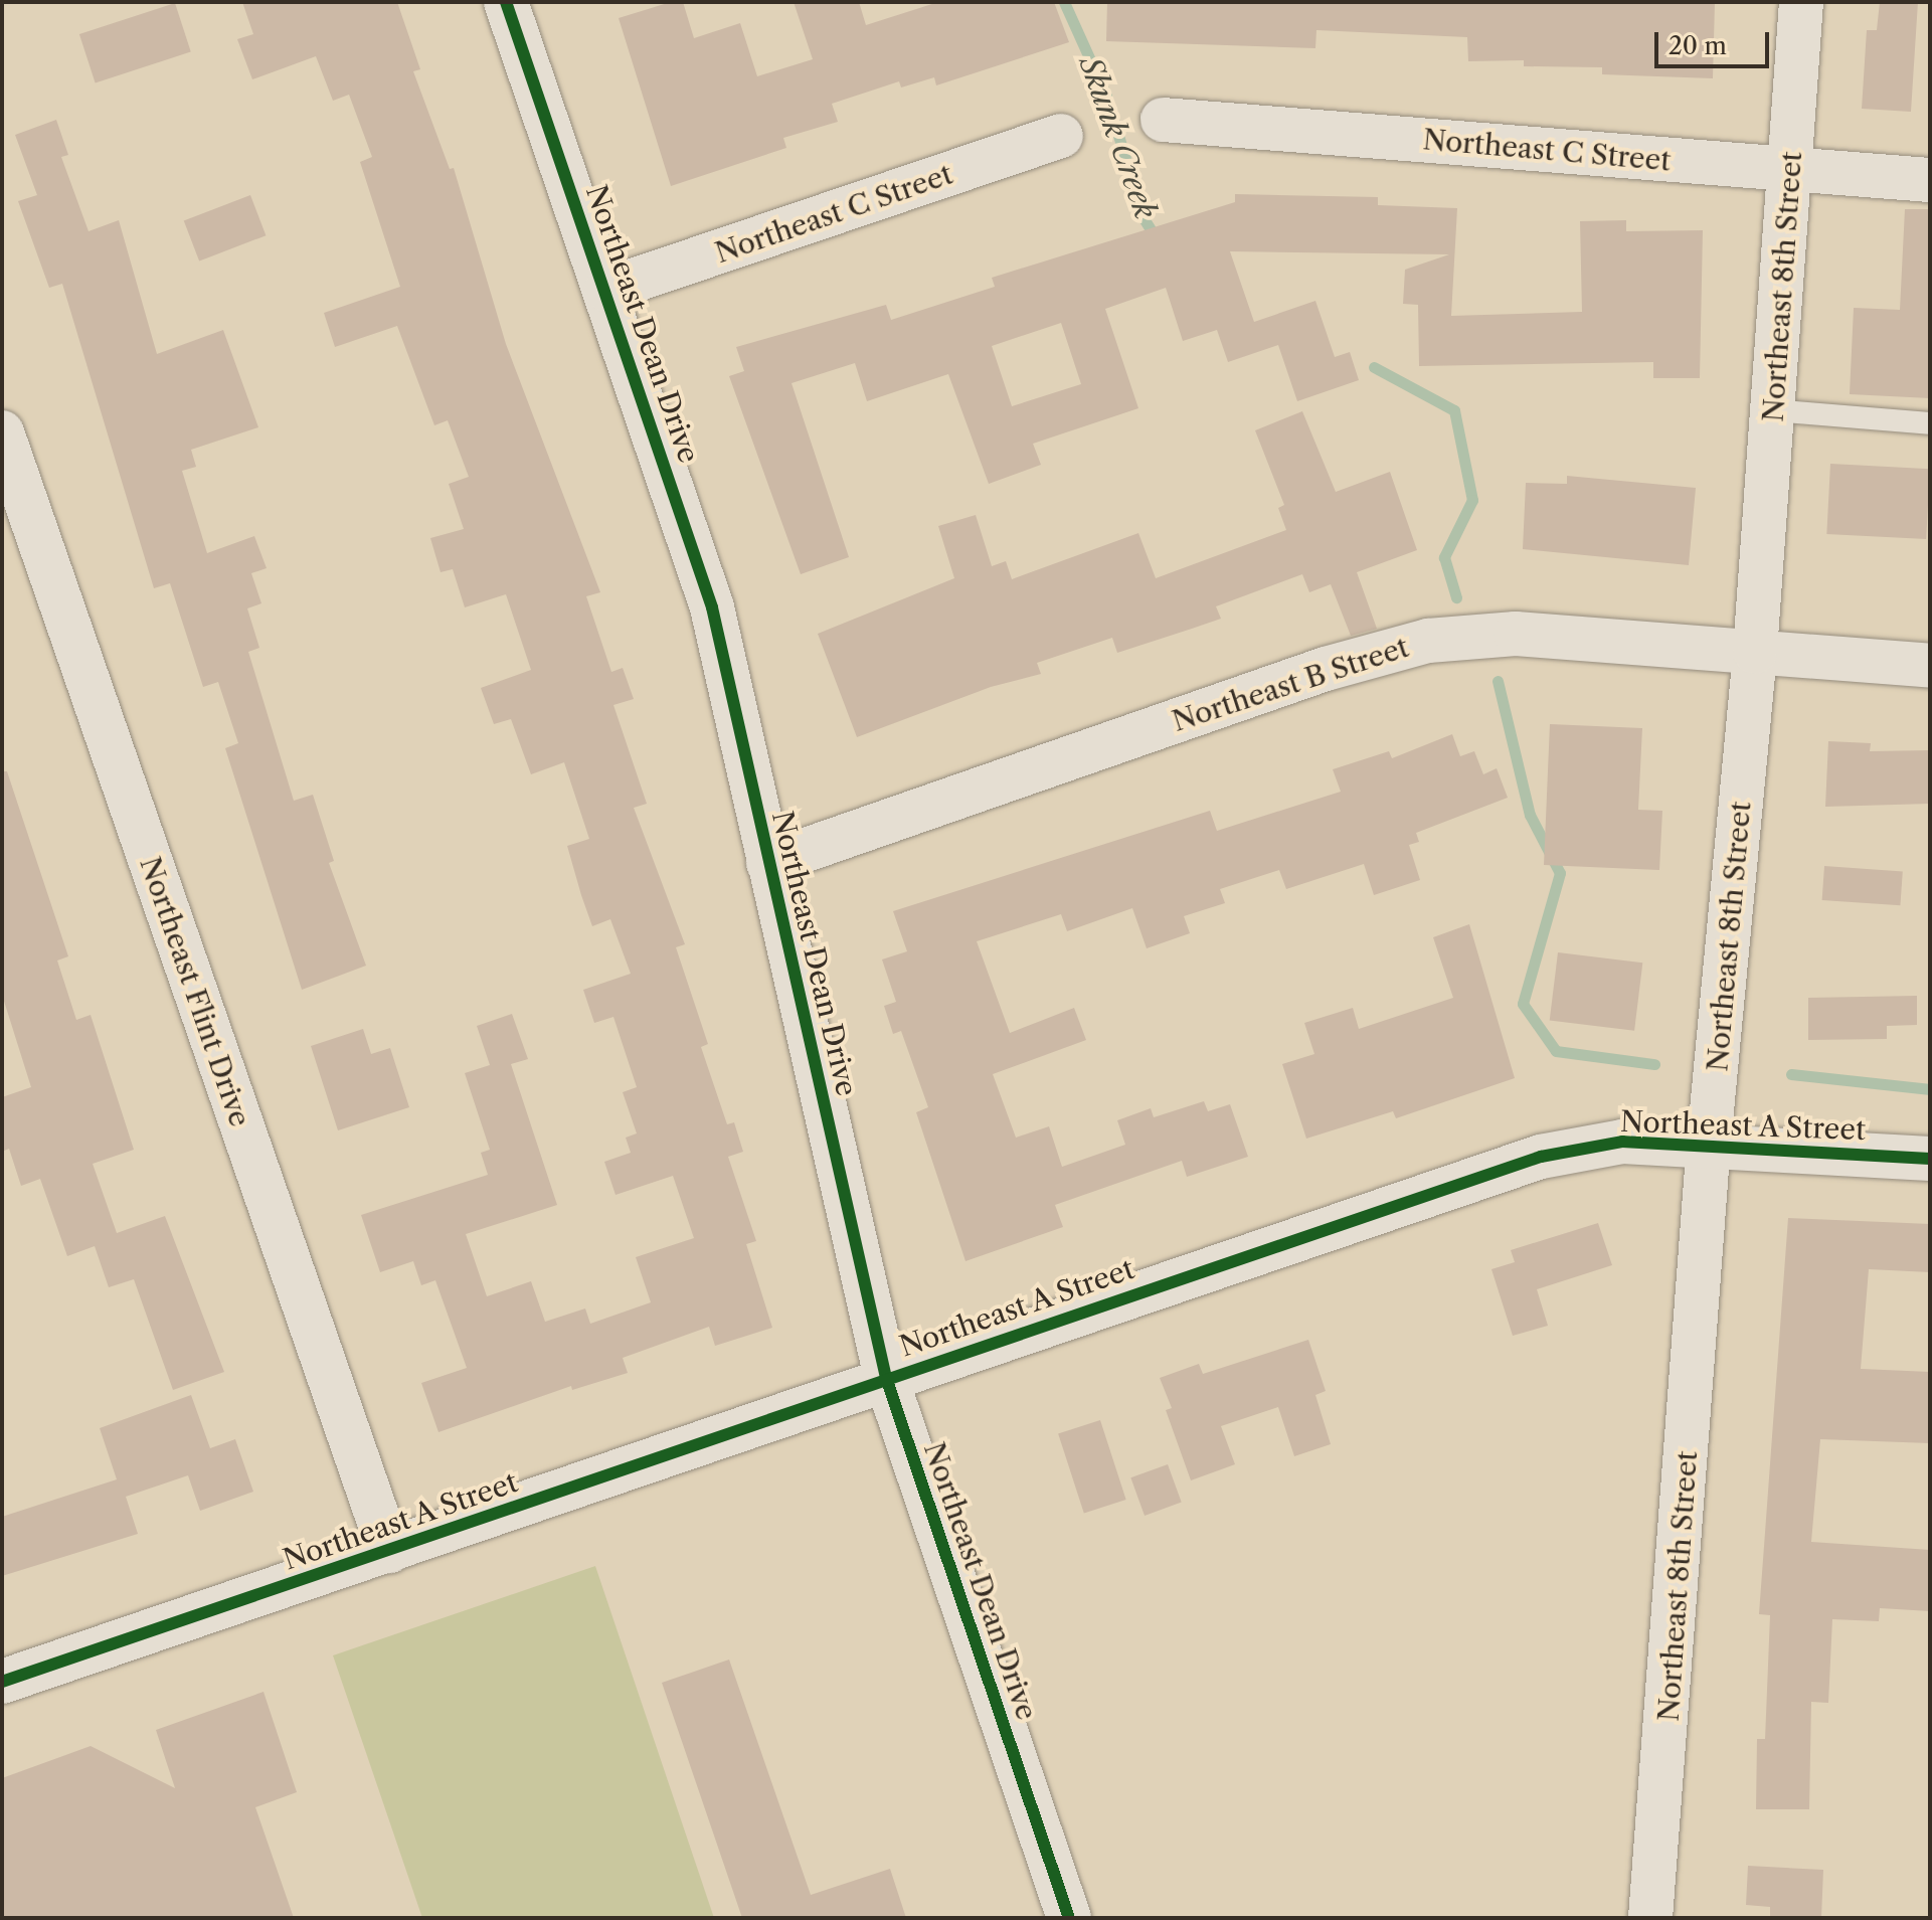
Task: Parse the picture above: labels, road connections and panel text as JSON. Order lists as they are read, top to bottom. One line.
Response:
{"streets":{"street":["Northeast C Street","Northeast 8th Street","Northeast Dean Drive","Northeast B Street","Northeast Flint Drive","Northeast A Street"]},"crossings":[["Northeast C Street","Northeast 8th Street"],["Northeast C Street","Northeast Dean Drive"],["Northeast 8th Street","Northeast B Street"],["Northeast 8th Street","Northeast A Street"],["Northeast Dean Drive","Northeast B Street"],["Northeast Dean Drive","Northeast A Street"],["Northeast Flint Drive","Northeast A Street"]],"water":["Skunk Creek"],"scale_bar":"20 m"}
